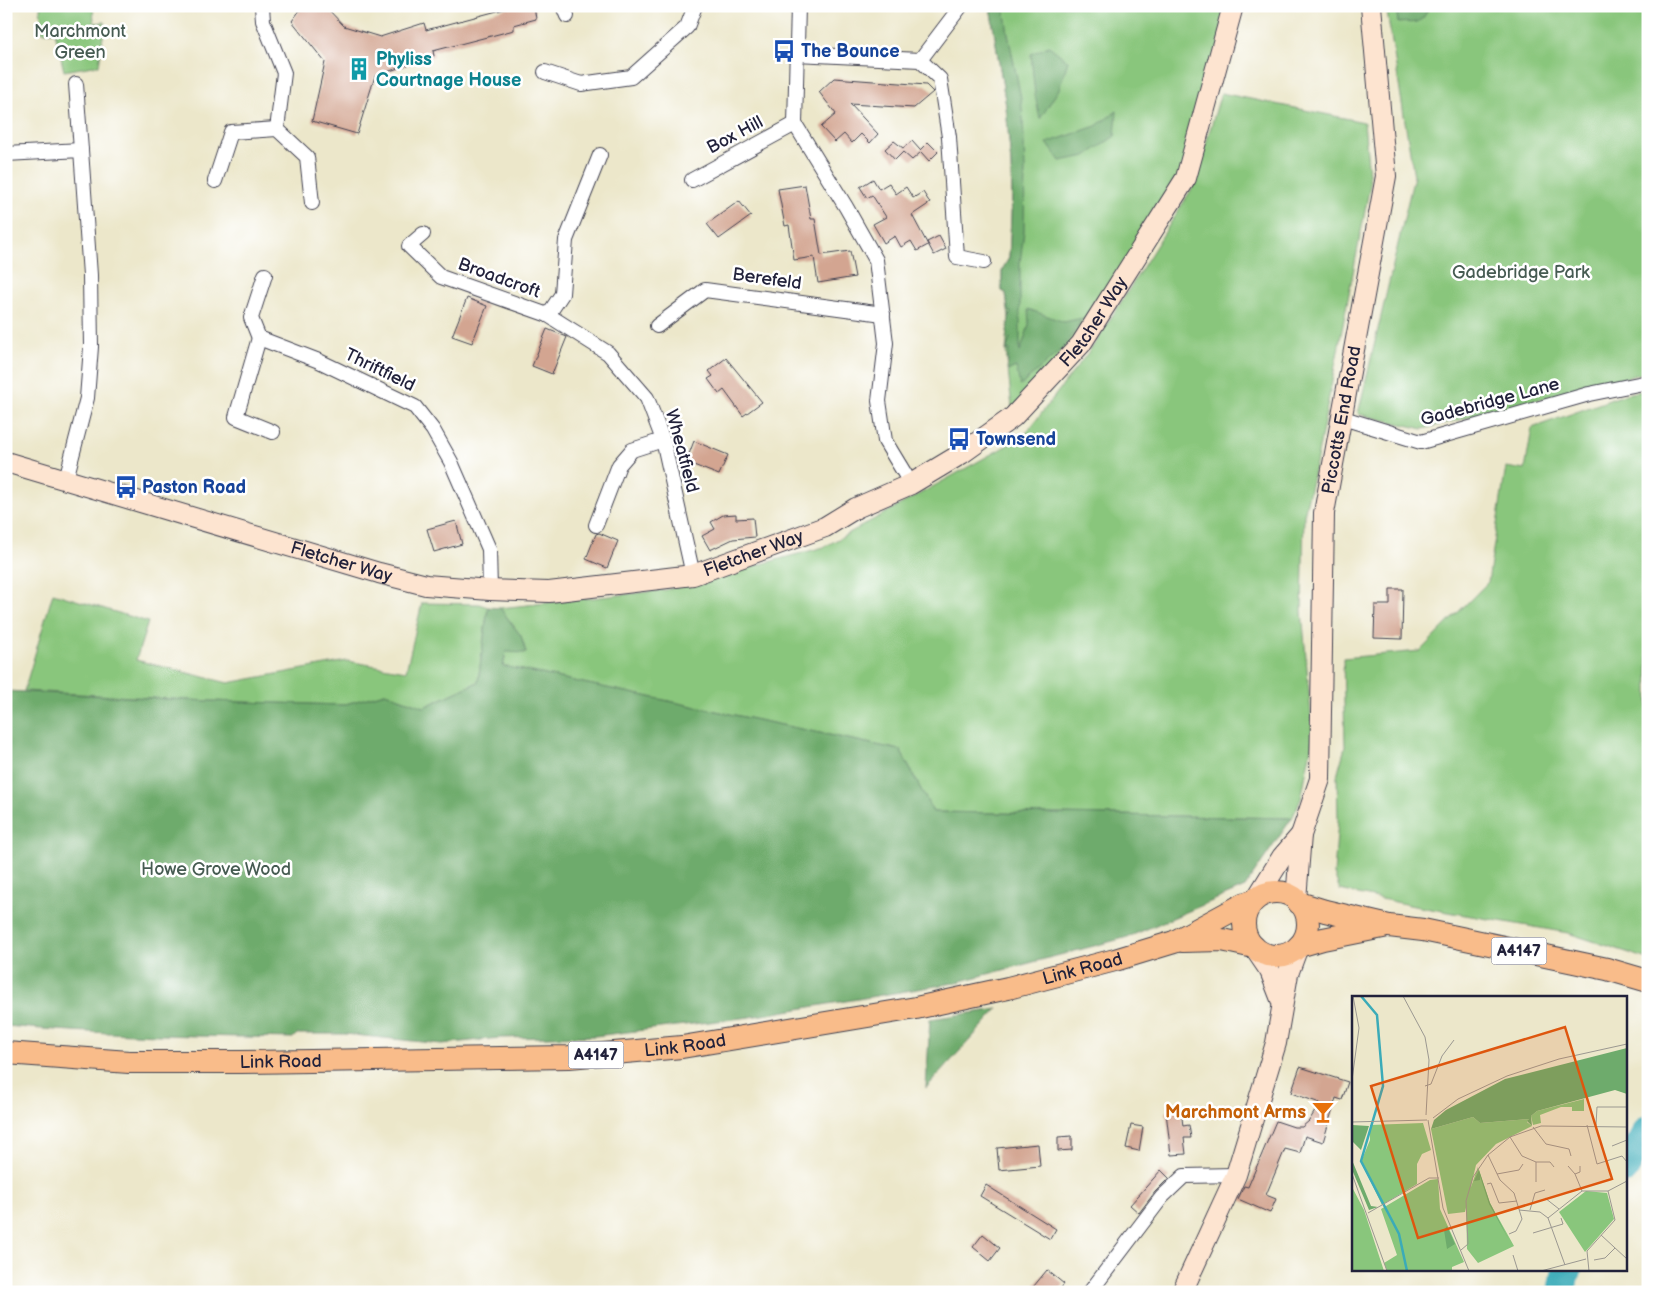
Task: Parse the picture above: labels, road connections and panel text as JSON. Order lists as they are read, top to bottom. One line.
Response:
{"streets":{"main road":["A4147","Link Road"],"street":["Box Hill","Broadcroft","Berefeld","Fletcher Way","Thriftfield","Gadebridge Lane","Piccotts End Road","Wheatfield"]},"crossings":[["Broadcroft","Wheatfield"],["Fletcher Way","Thriftfield"],["Fletcher Way","Wheatfield"],["Gadebridge Lane","Piccotts End Road"],["Piccotts End Road","Link Road"]],"parks":["Marchmont Green","Gadebridge Park","Howe Grove Wood"],"places":{"bus stop":["The Bounce","Townsend","Paston Road"],"building":["Phyliss Courtnage House"],"bar":["Marchmont Arms"]}}
